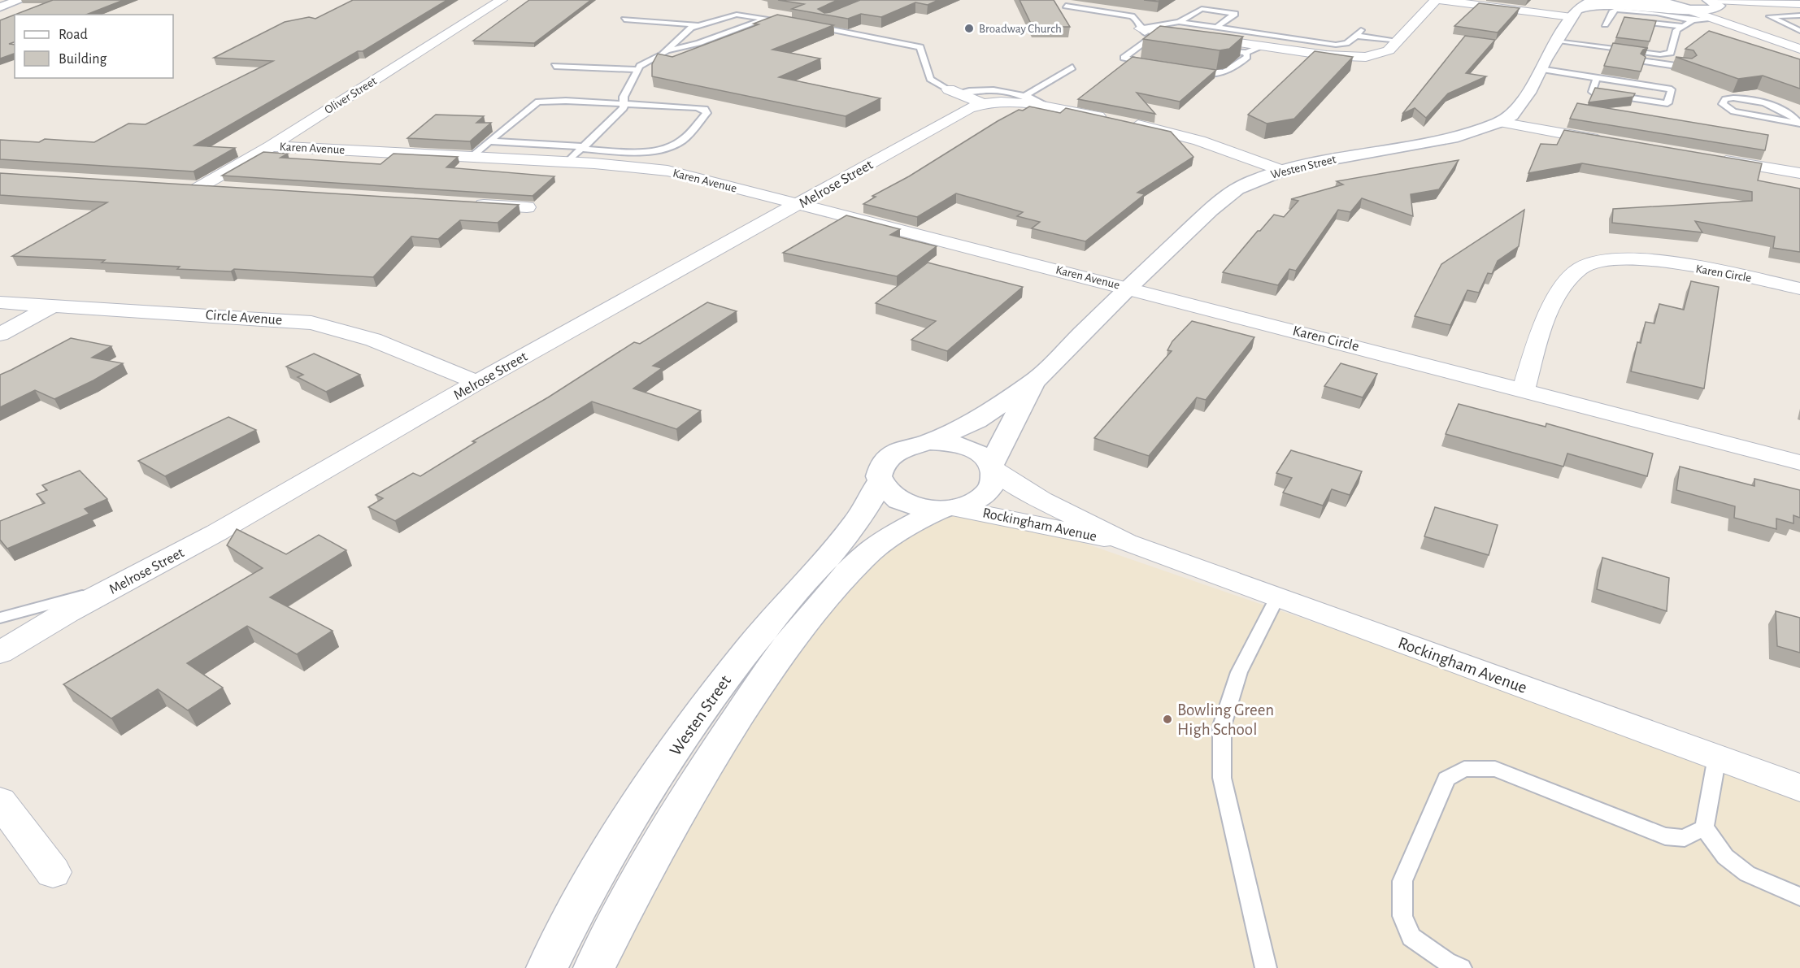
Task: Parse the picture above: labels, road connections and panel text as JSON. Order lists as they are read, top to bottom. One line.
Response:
{"streets":{"street":["Oliver Street","Karen Avenue","Westen Street","Melrose Street","Karen Circle","Circle Avenue","Rockingham Avenue"]},"crossings":[["Oliver Street","Karen Avenue"],["Karen Avenue","Westen Street"],["Karen Avenue","Melrose Street"],["Karen Avenue","Karen Circle"],["Westen Street","Melrose Street"],["Westen Street","Karen Circle"],["Westen Street","Rockingham Avenue"],["Melrose Street","Circle Avenue"]],"places":["Broadway Church","Bowling Green High School"],"legend":["Road","Building"]}
